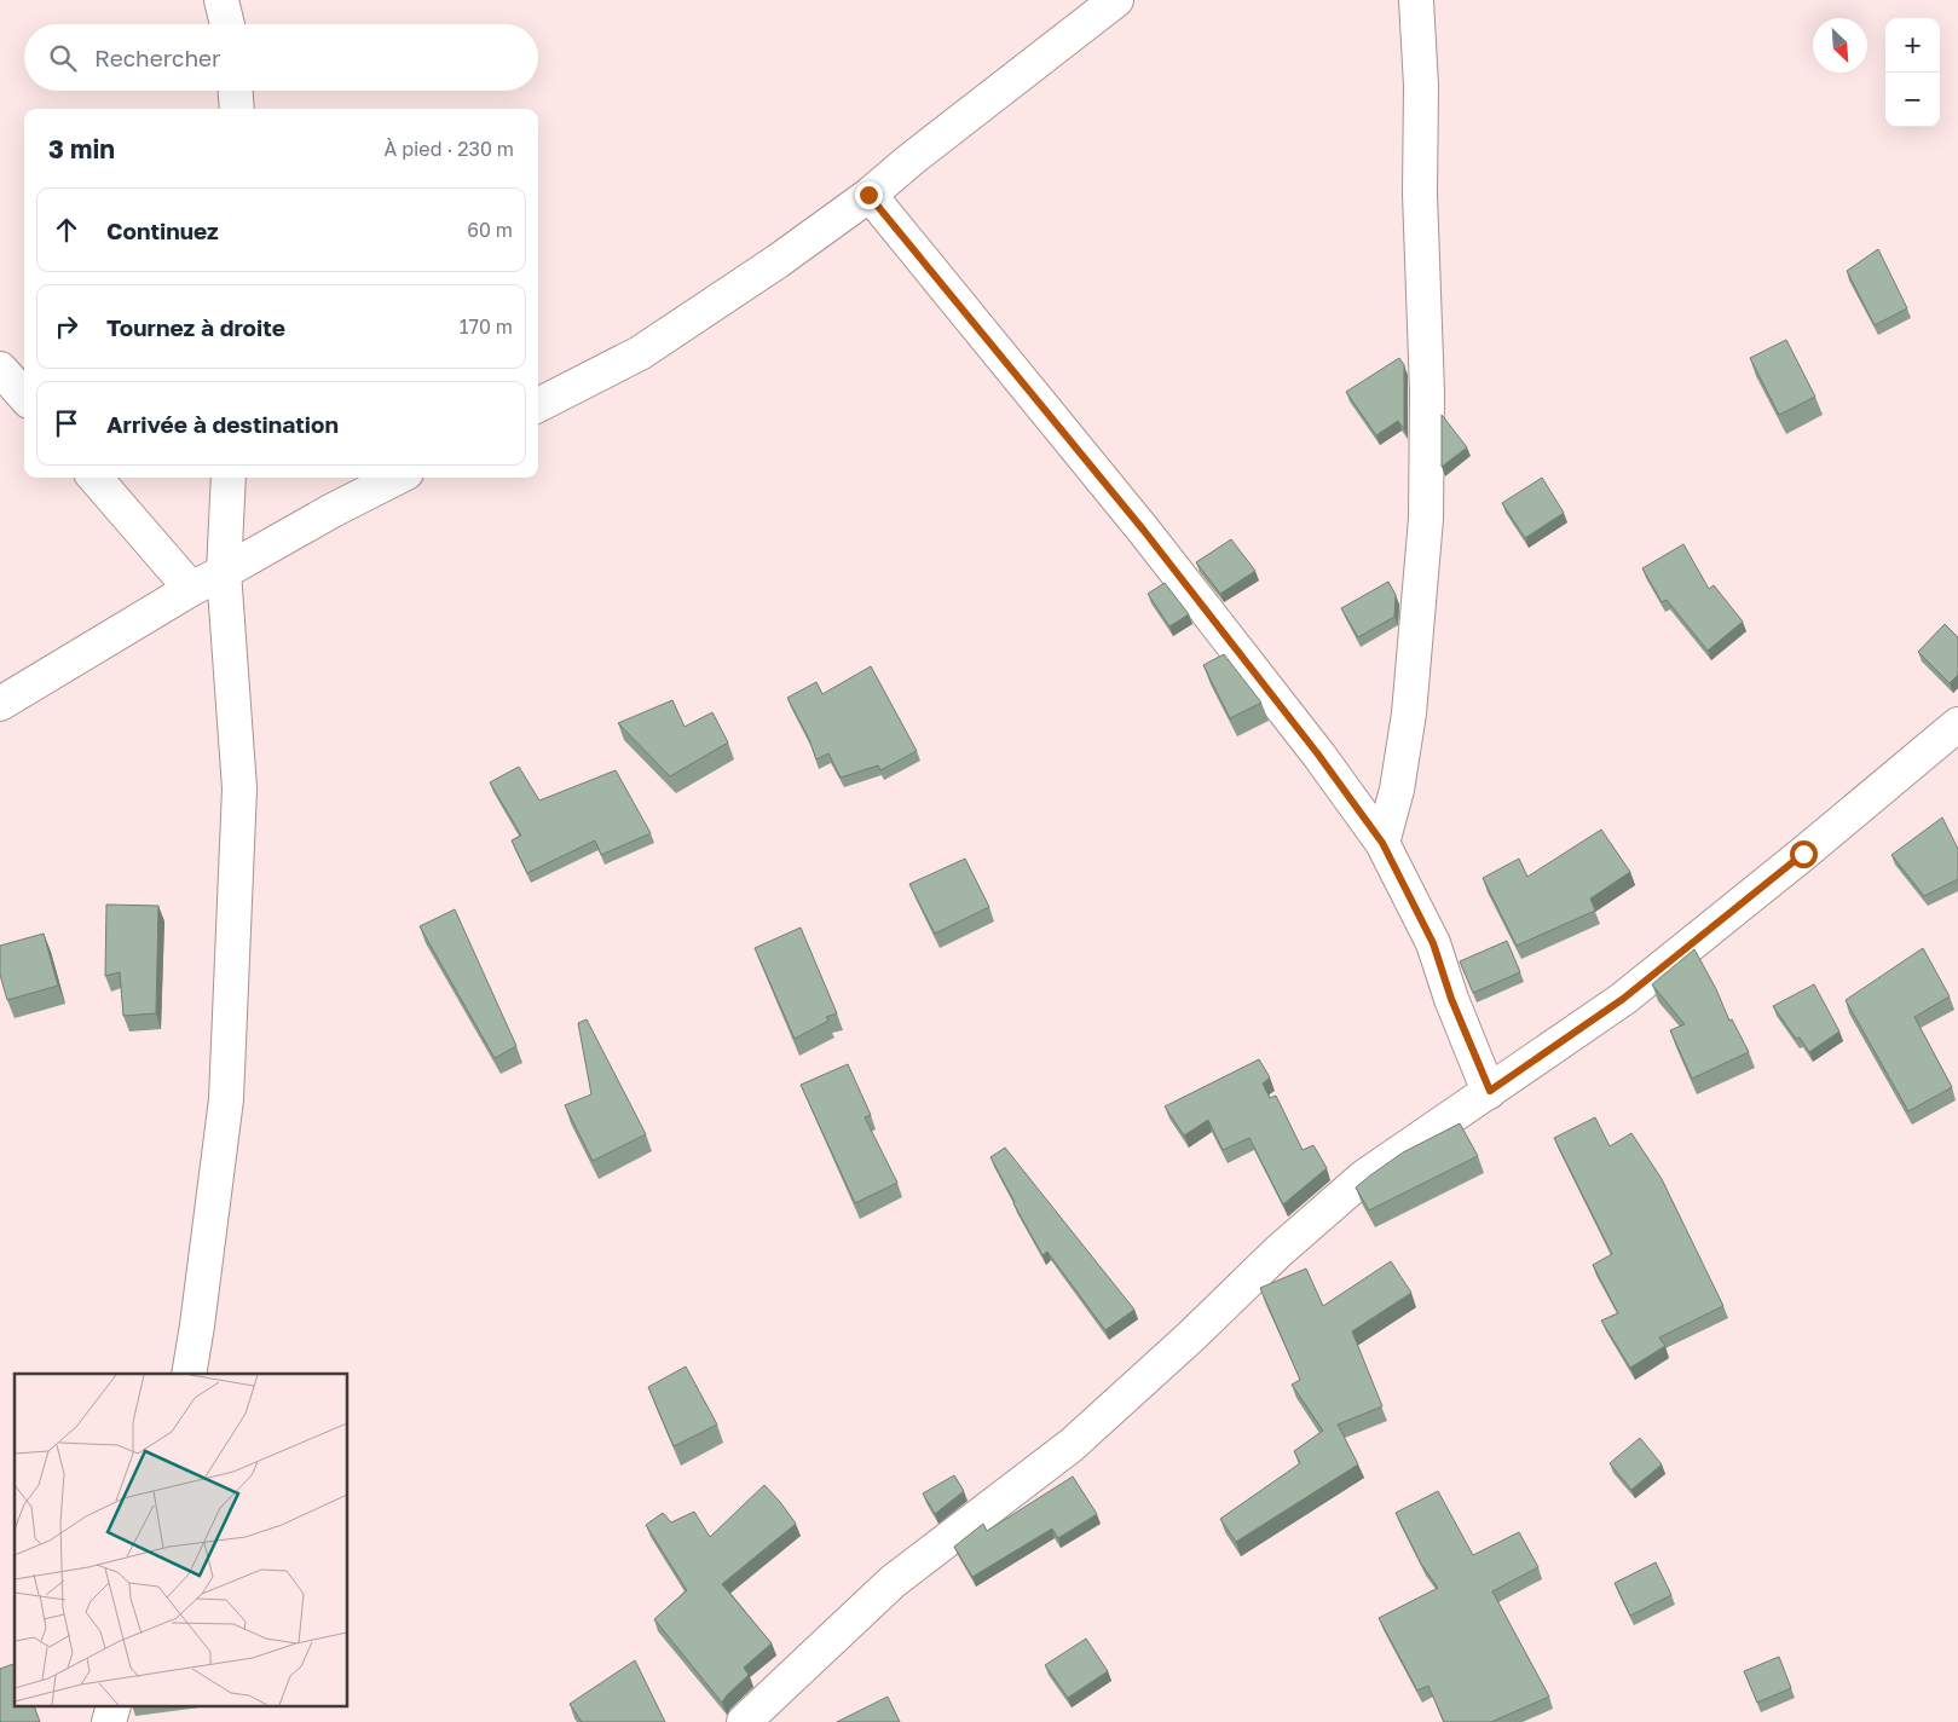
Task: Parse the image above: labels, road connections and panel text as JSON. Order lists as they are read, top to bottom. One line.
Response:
{"north":"bottom right","page":{"map_buttons":["+","−"],"search":"Rechercher","heading":["3 min","À pied · 230 m"],"list":[["Continuez","60 m"],["Tournez à droite","170 m"],"Arrivée à destination"]}}
